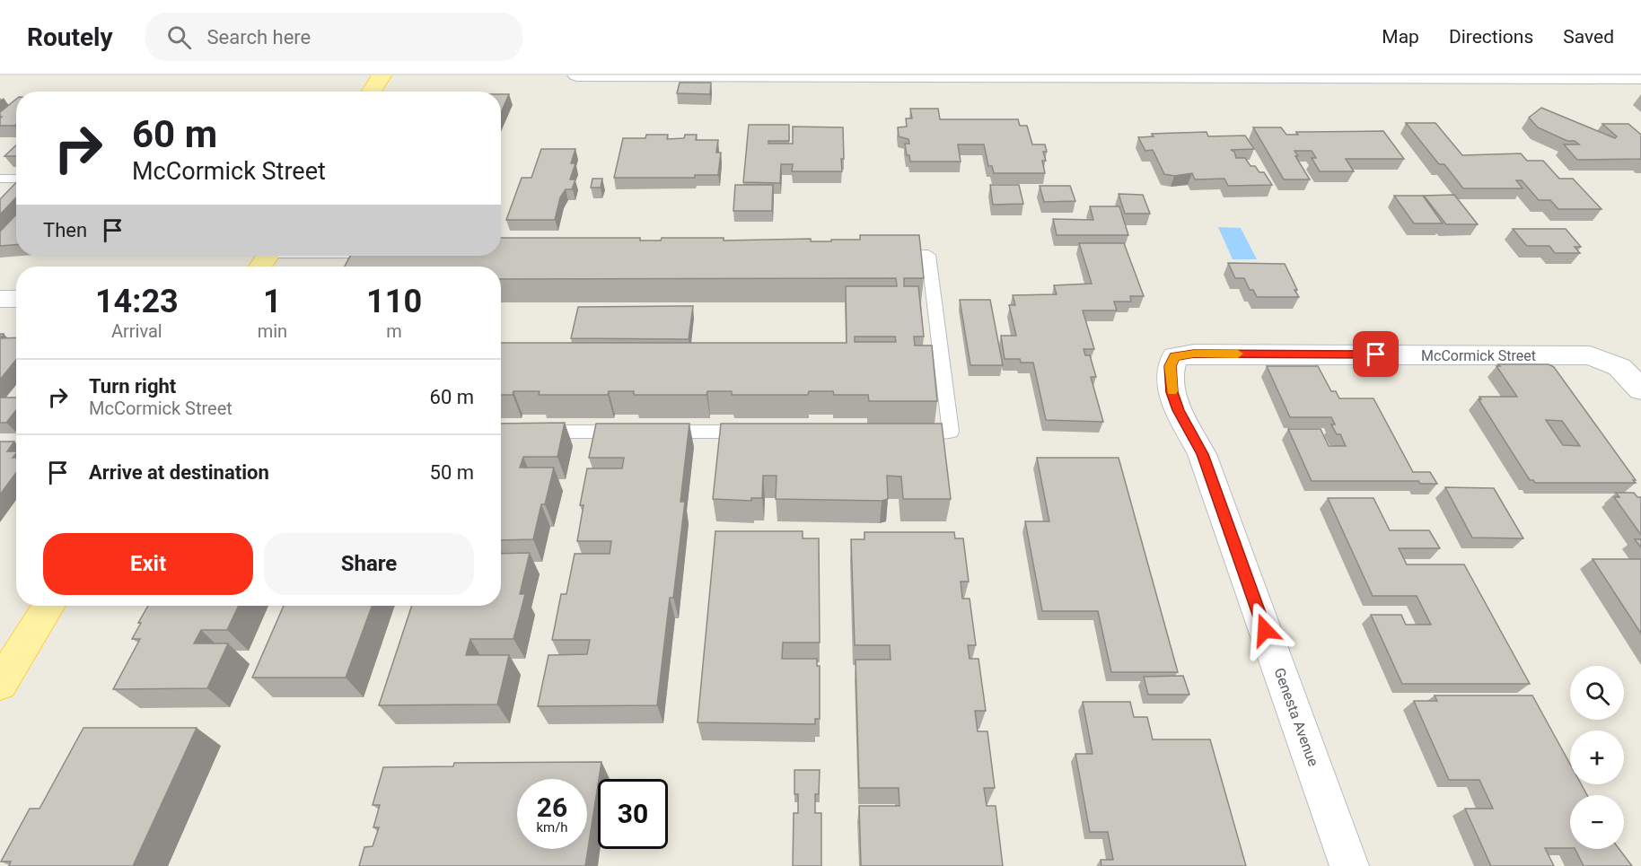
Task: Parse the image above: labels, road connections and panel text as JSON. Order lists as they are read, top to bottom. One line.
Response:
{"streets":{"street":["McCormick Street","Genesta Avenue"]},"crossings":[["McCormick Street","Genesta Avenue"]],"page":{"header":"Routely","search":"Search here","nav":["Map","Directions","Saved"],"turn":["60 m","McCormick Street"],"then":"Then","eta":["14:23","Arrival","1","min","110","m"],"list":[{"name":"Turn right","note":"McCormick Street","value":"60 m"},{"name":"Arrive at destination","value":"50 m"}],"buttons":["Exit","Share"],"map_buttons":["+","−"],"speed":"26 km/h","limit":"30"}}
